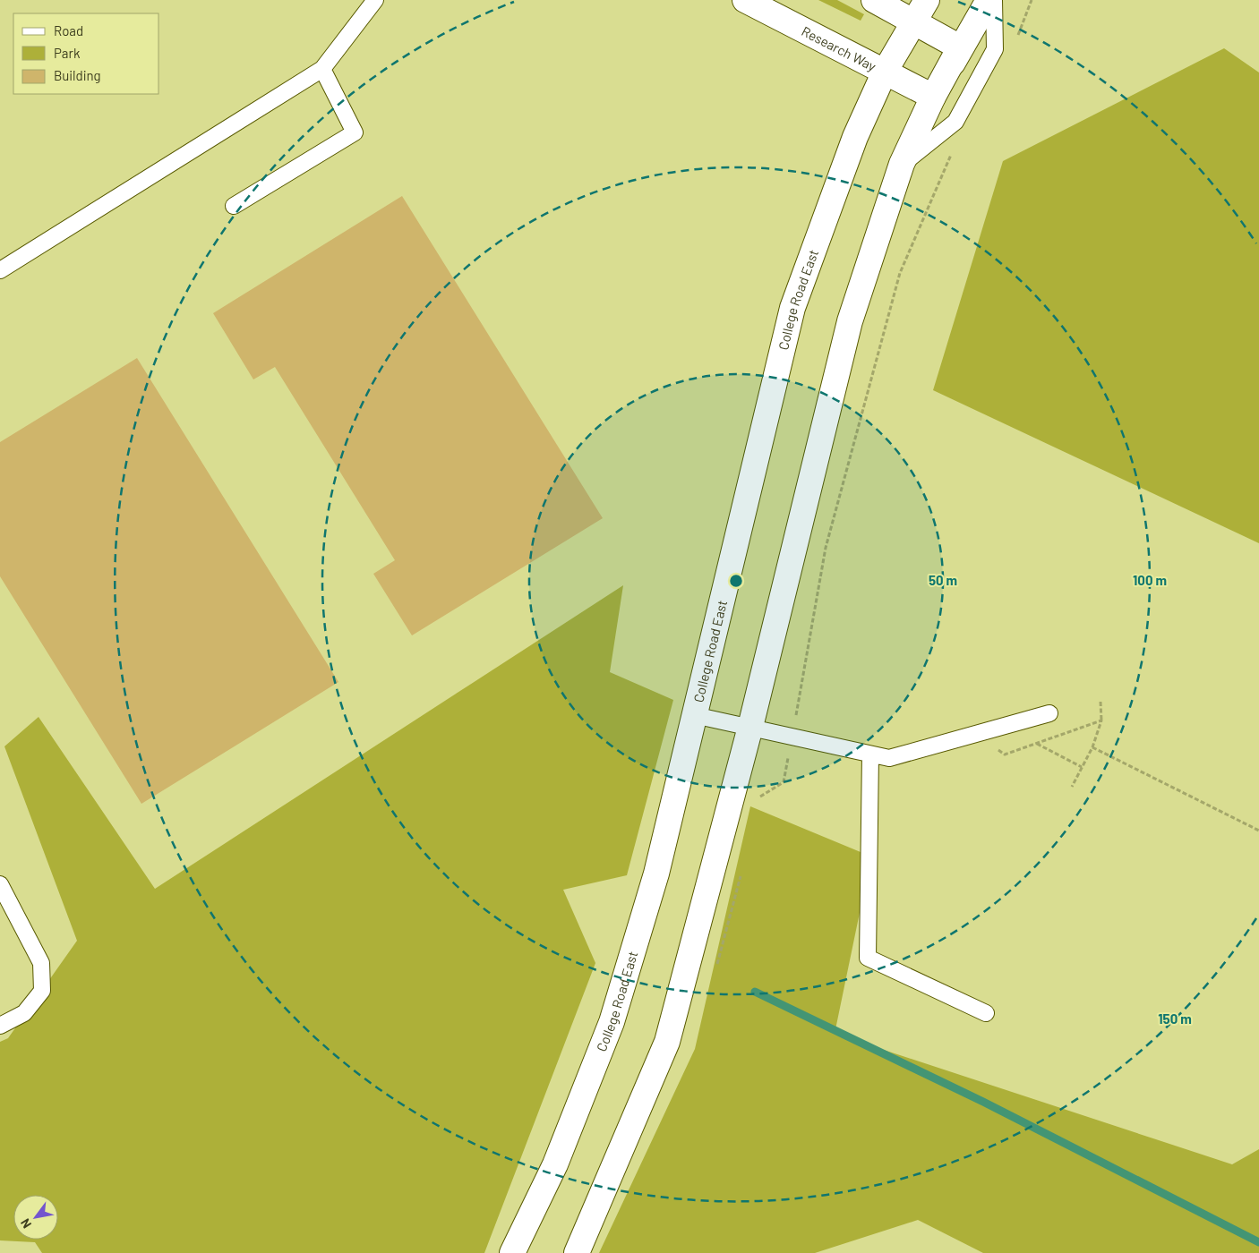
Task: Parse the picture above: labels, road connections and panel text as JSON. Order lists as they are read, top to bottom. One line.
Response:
{"streets":{"street":["Research Way","College Road East"]},"crossings":[["Research Way","College Road East"]],"legend":["Road","Park","Building"],"north":"bottom left","rings":["50 m","100 m","150 m"]}
